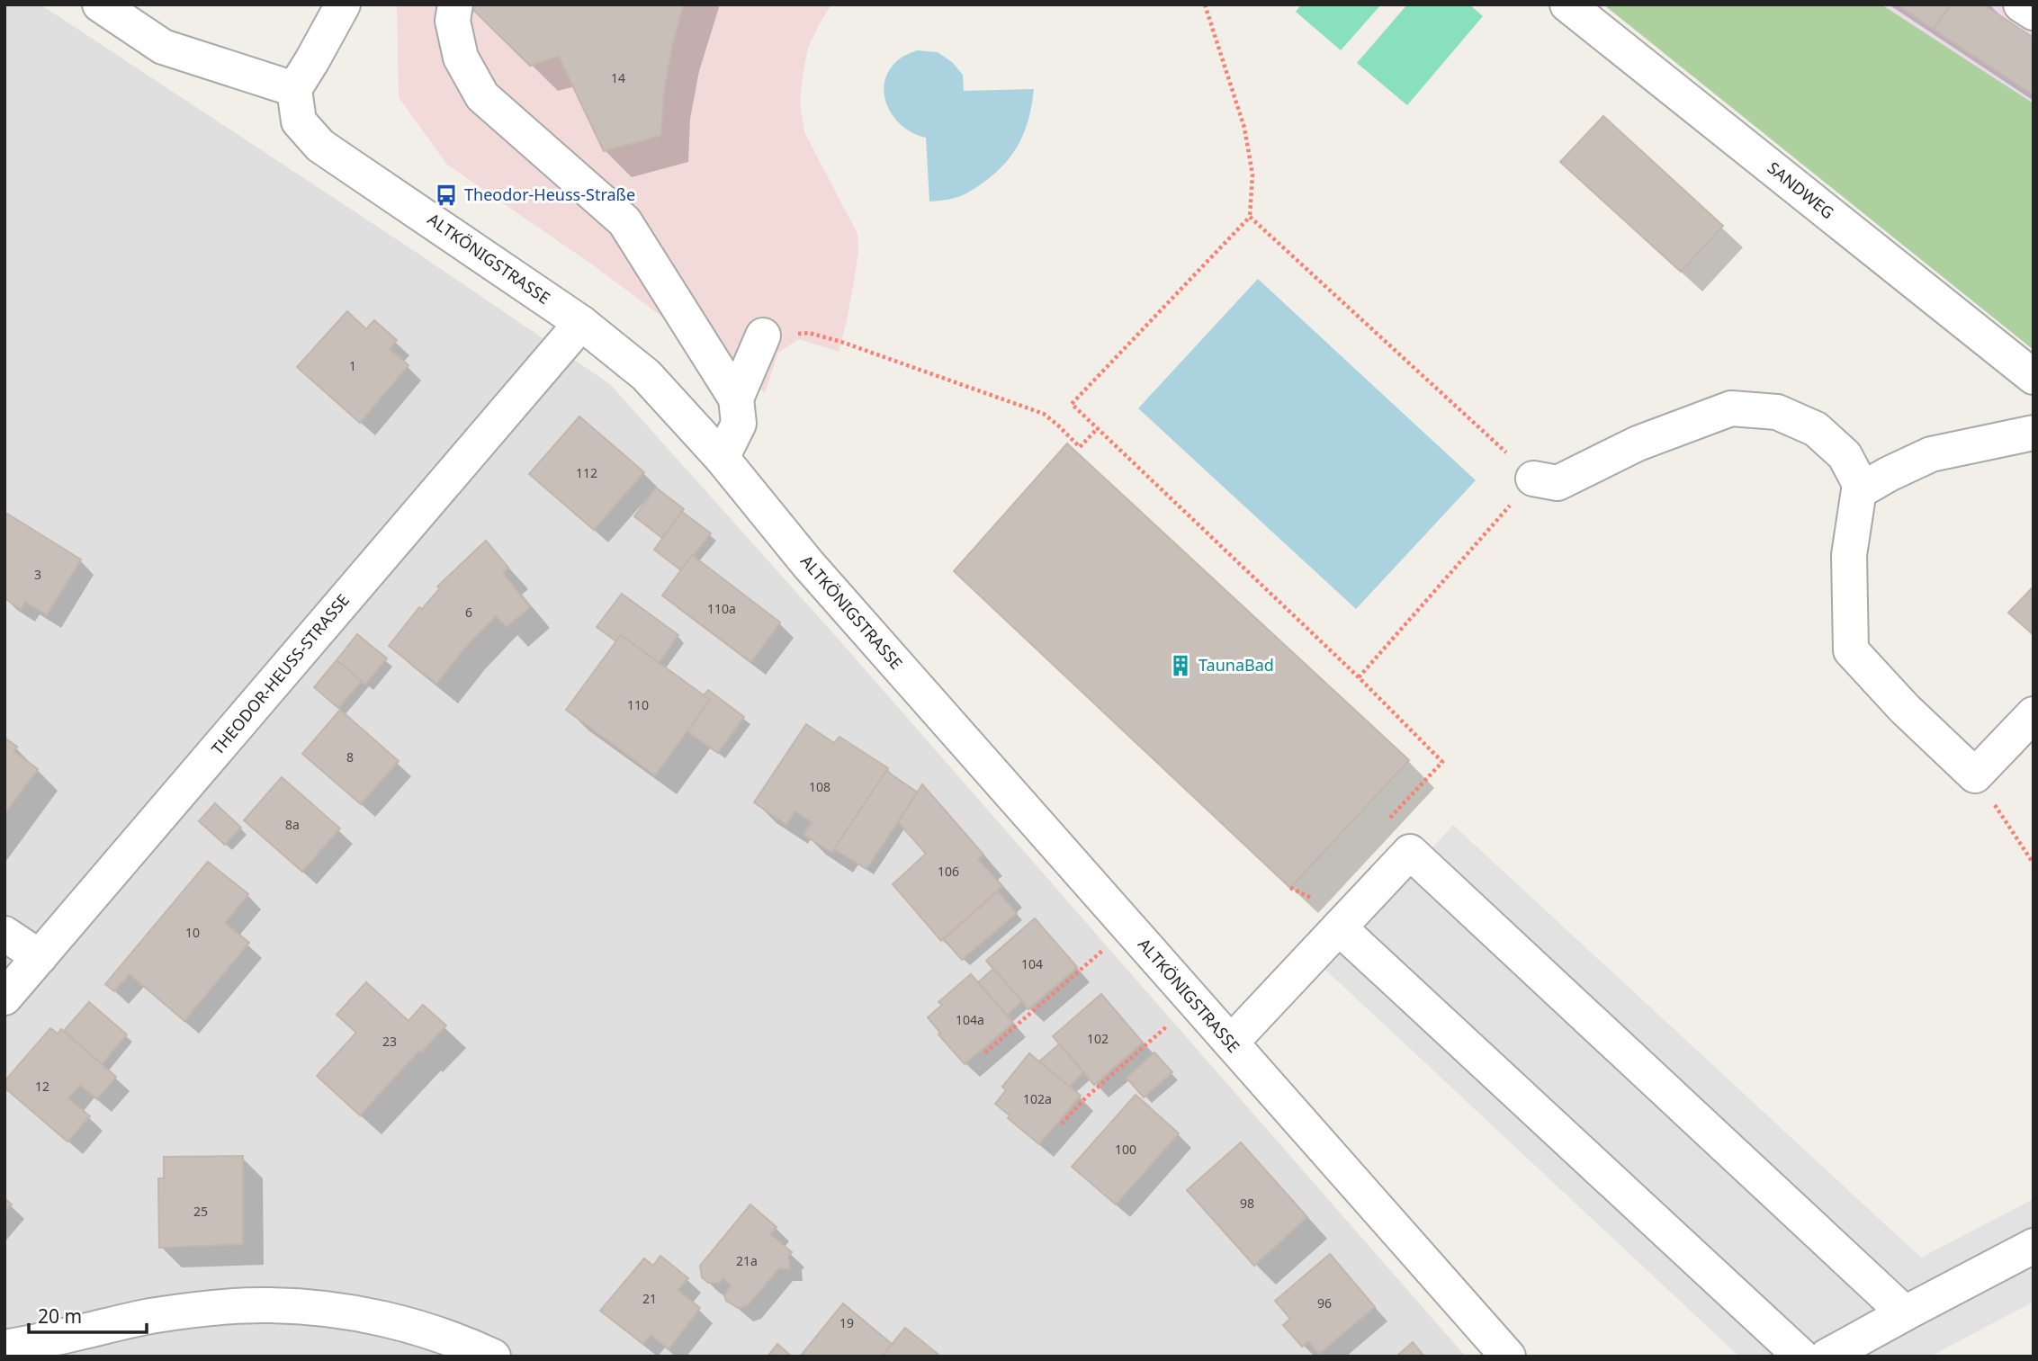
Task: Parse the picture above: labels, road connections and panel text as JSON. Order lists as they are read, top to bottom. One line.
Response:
{"streets":{"street":["SANDWEG","ALTKÖNIGSTRASSE","THEODOR-HEUSS-STRASSE"]},"crossings":[["ALTKÖNIGSTRASSE","THEODOR-HEUSS-STRASSE"]],"places":{"bus stop":["Theodor-Heuss-Straße"],"building":["TaunaBad"]},"house_numbers":["14","1","112","3","110a","6","110","8","108","8a","106","10","104","104a","102","23","12","102a","100","98","25","21a","21","96","19"],"scale_bar":"20 m"}
